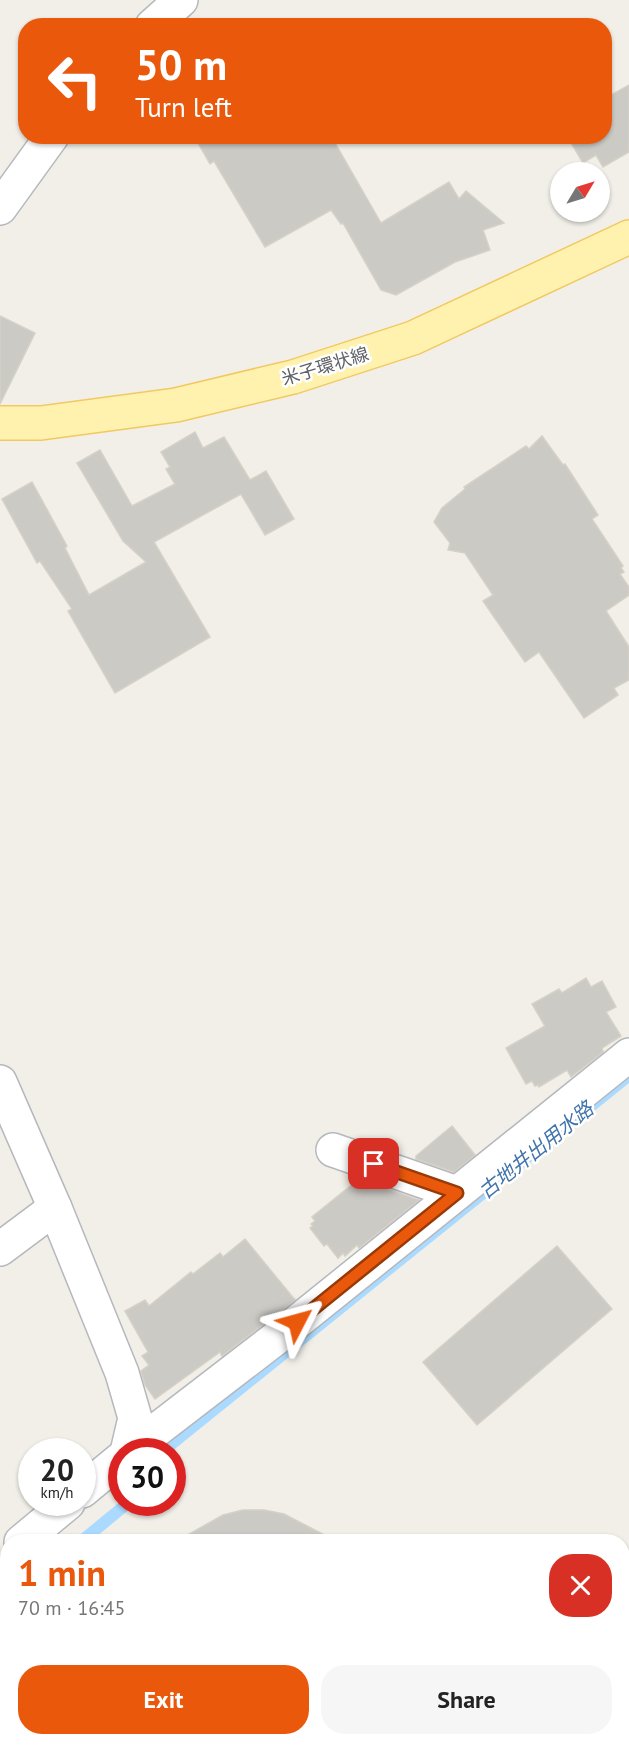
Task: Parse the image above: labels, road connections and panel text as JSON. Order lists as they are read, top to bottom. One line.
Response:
{"streets":{"main road":["米子環状線"]},"water":["古地井出用水路"],"north":"top right","page":{"turn":["50 m","Turn left"],"speed":"20 km/h","limit":"30","heading":["1 min","70 m · 16:45"],"buttons":["Exit","Share"]}}
